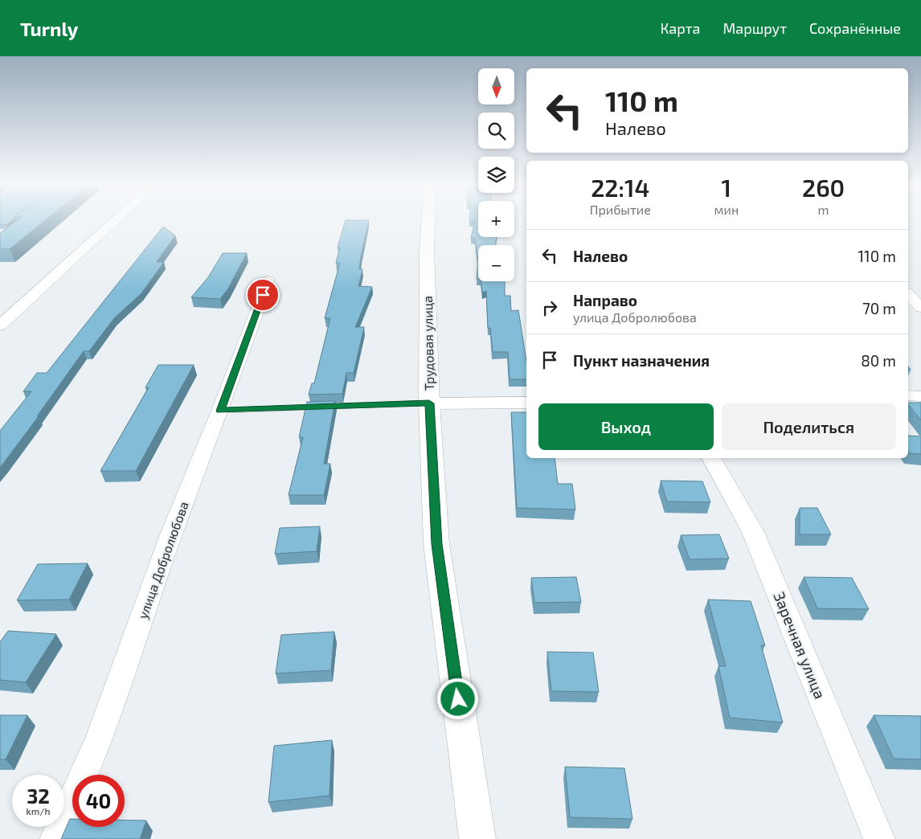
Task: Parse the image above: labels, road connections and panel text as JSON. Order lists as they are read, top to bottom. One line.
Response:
{"streets":{"street":["Трудовая улица","улица Добролюбова","Заречная улица"]},"north":"bottom","page":{"header":"Turnly","nav":["Карта","Маршрут","Сохранённые"],"map_buttons":["+","−"],"turn":["110 m","Налево"],"eta":["22:14","Прибытие","1","мин","260","m"],"list":[{"name":"Налево","value":"110 m"},{"name":"Направо","note":"улица Добролюбова","value":"70 m"},{"name":"Пункт назначения","value":"80 m"}],"buttons":["Выход","Поделиться"],"speed":"32 km/h","limit":"40"}}
